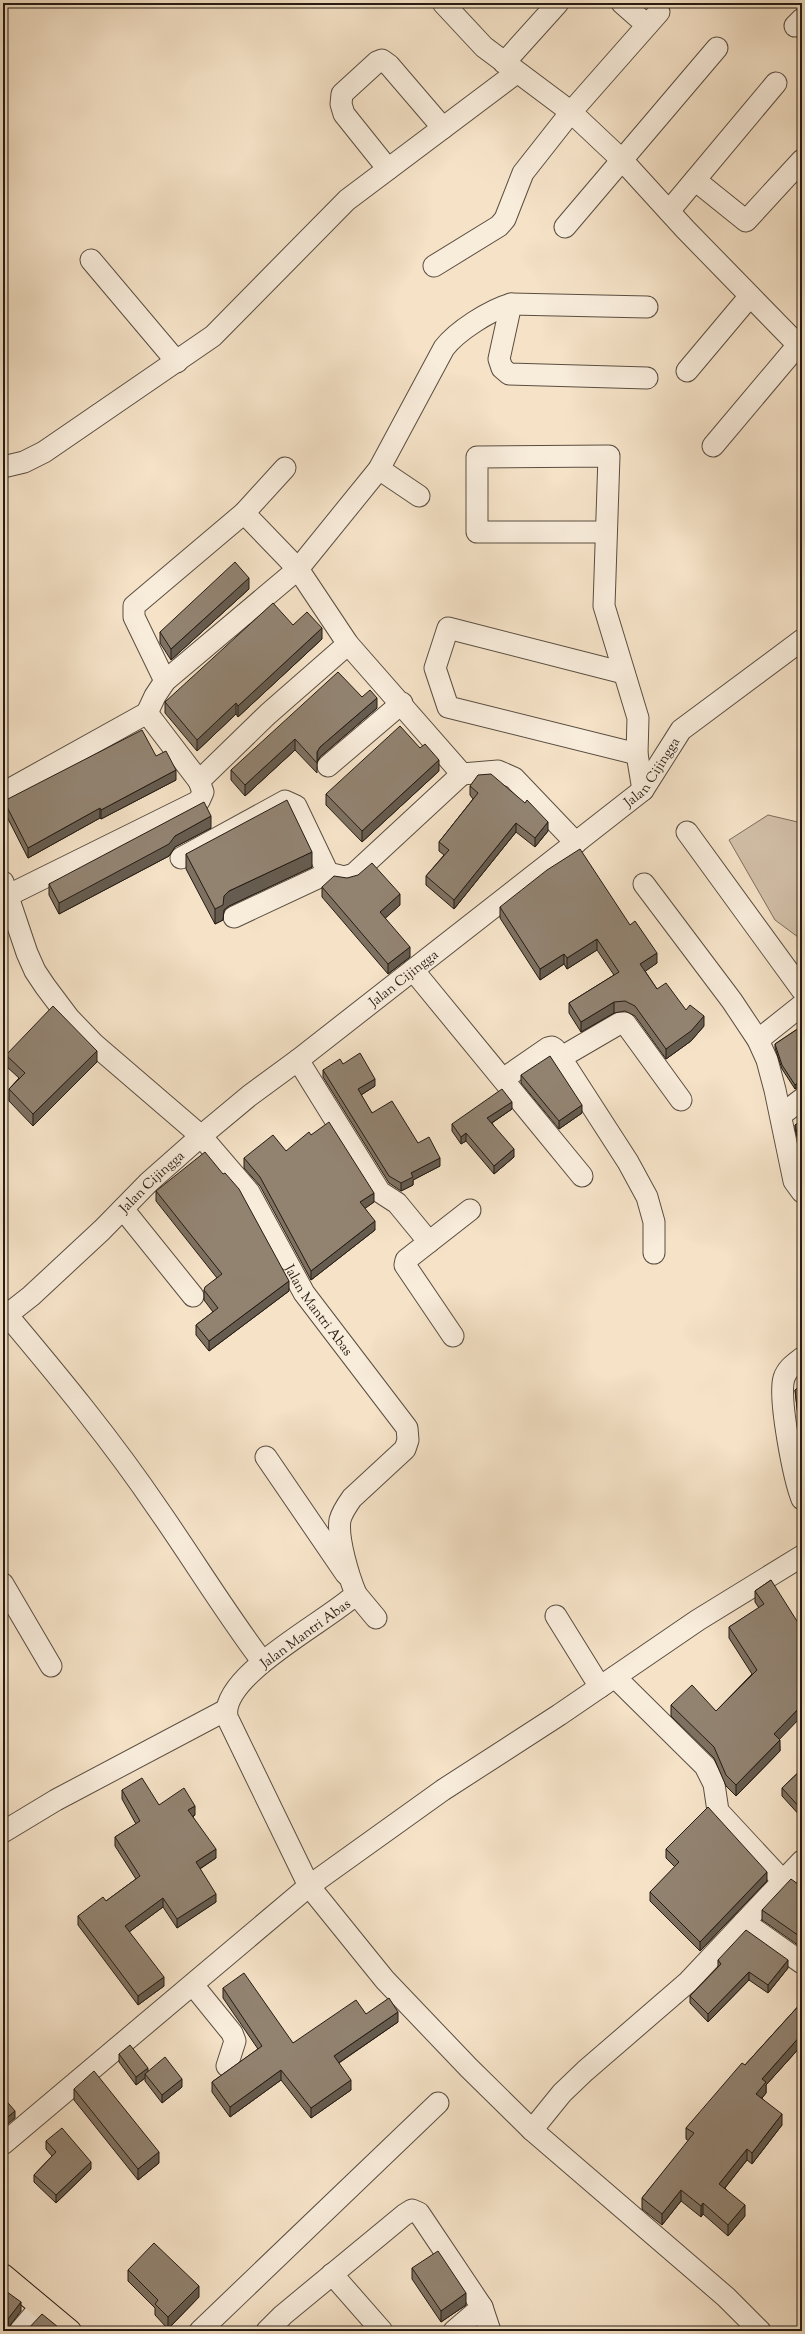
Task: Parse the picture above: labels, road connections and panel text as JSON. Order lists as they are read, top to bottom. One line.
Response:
{"streets":{"street":["Jalan Cijingga","Jalan Mantri Abas"]},"crossings":[["Jalan Cijingga","Jalan Mantri Abas"]]}
